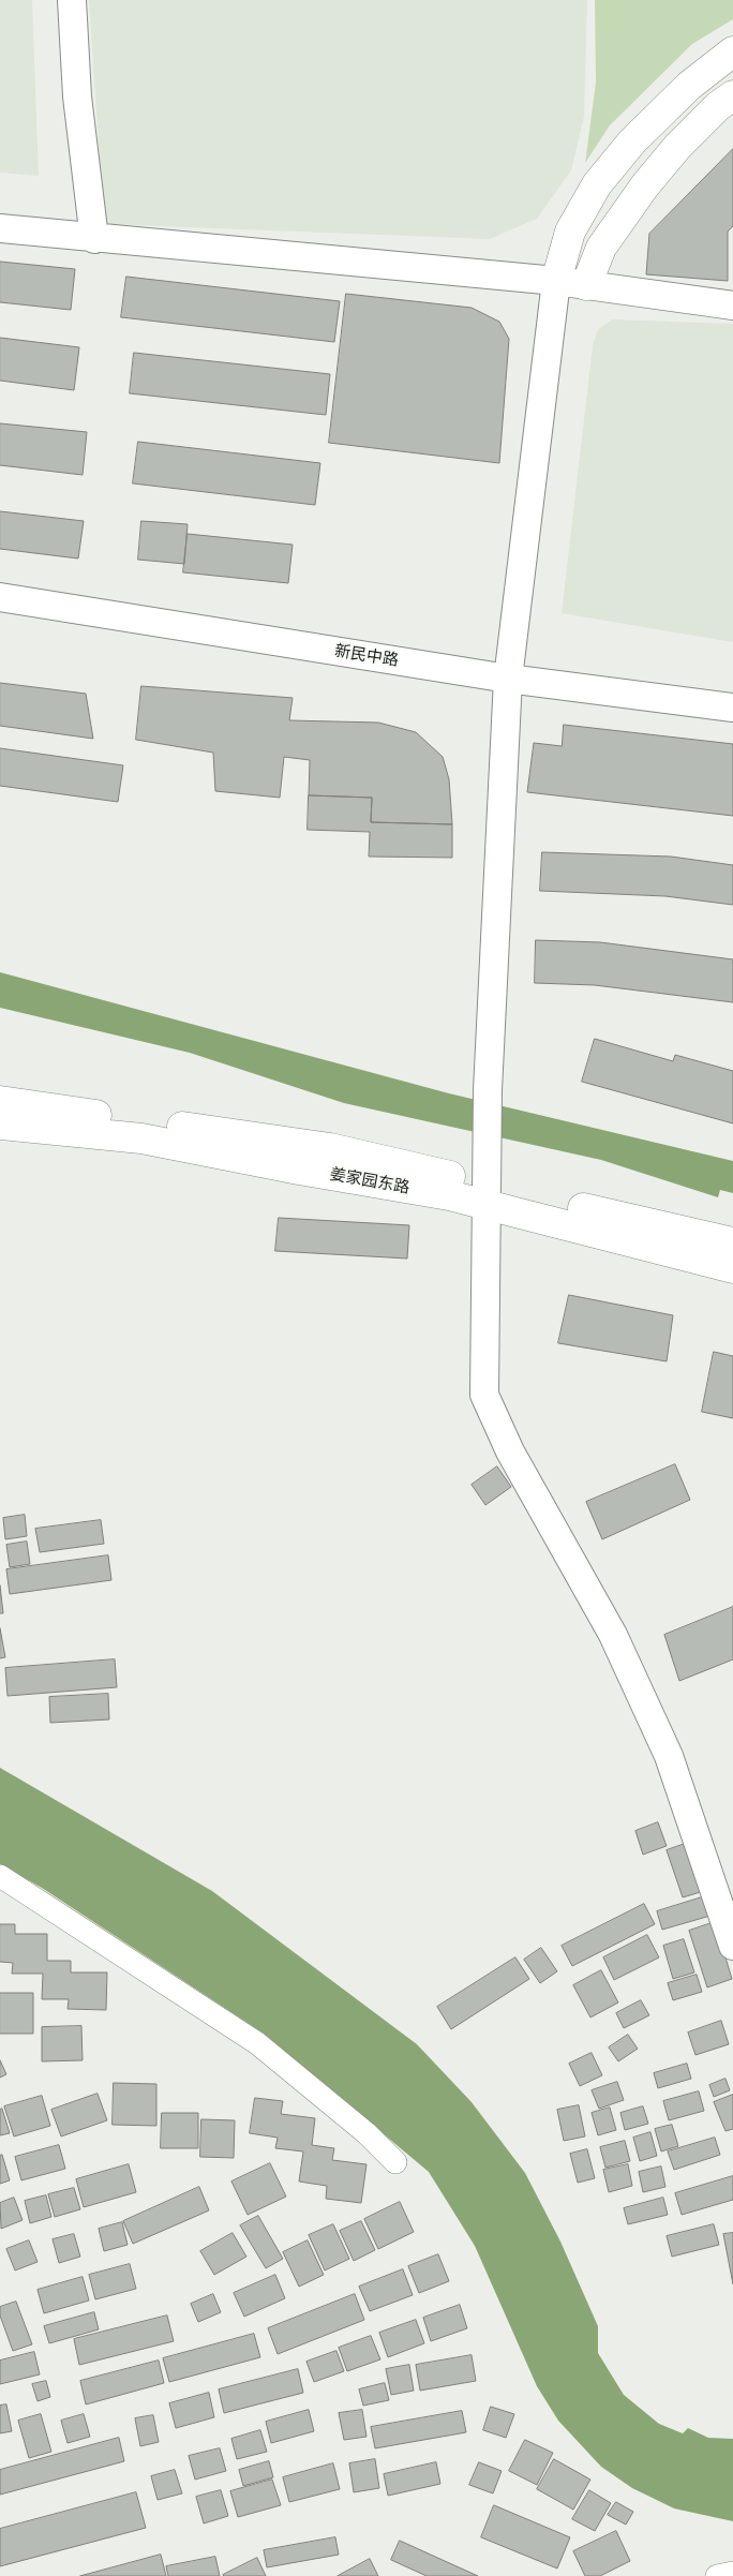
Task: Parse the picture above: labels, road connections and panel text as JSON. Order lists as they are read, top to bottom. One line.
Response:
{"streets":{"main road":["姜家园东路"],"street":["新民中路"]}}
